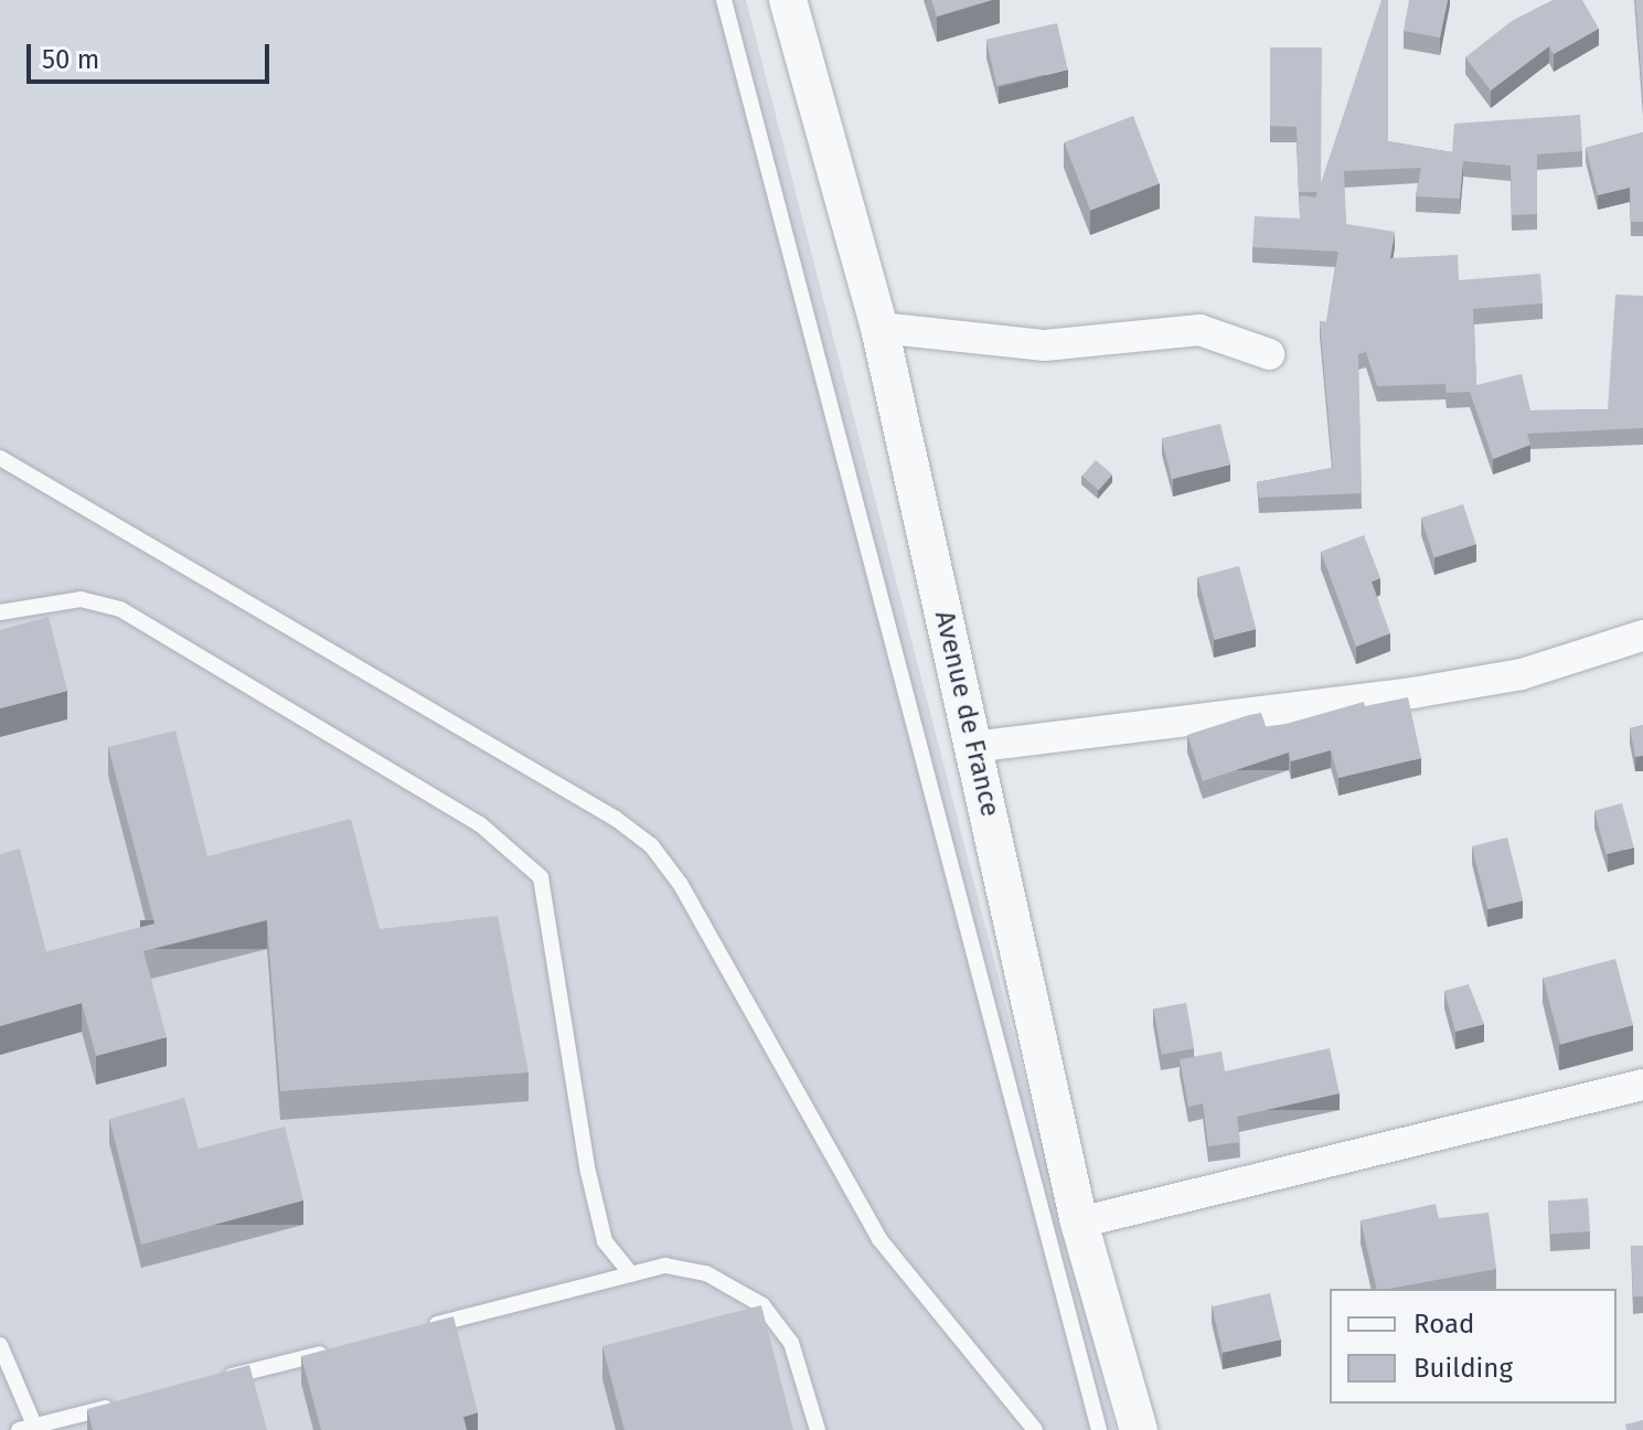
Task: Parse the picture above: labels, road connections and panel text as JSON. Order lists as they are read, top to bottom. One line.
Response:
{"streets":{"street":["Avenue de France"]},"legend":["Road","Building"],"scale_bar":"50 m"}
